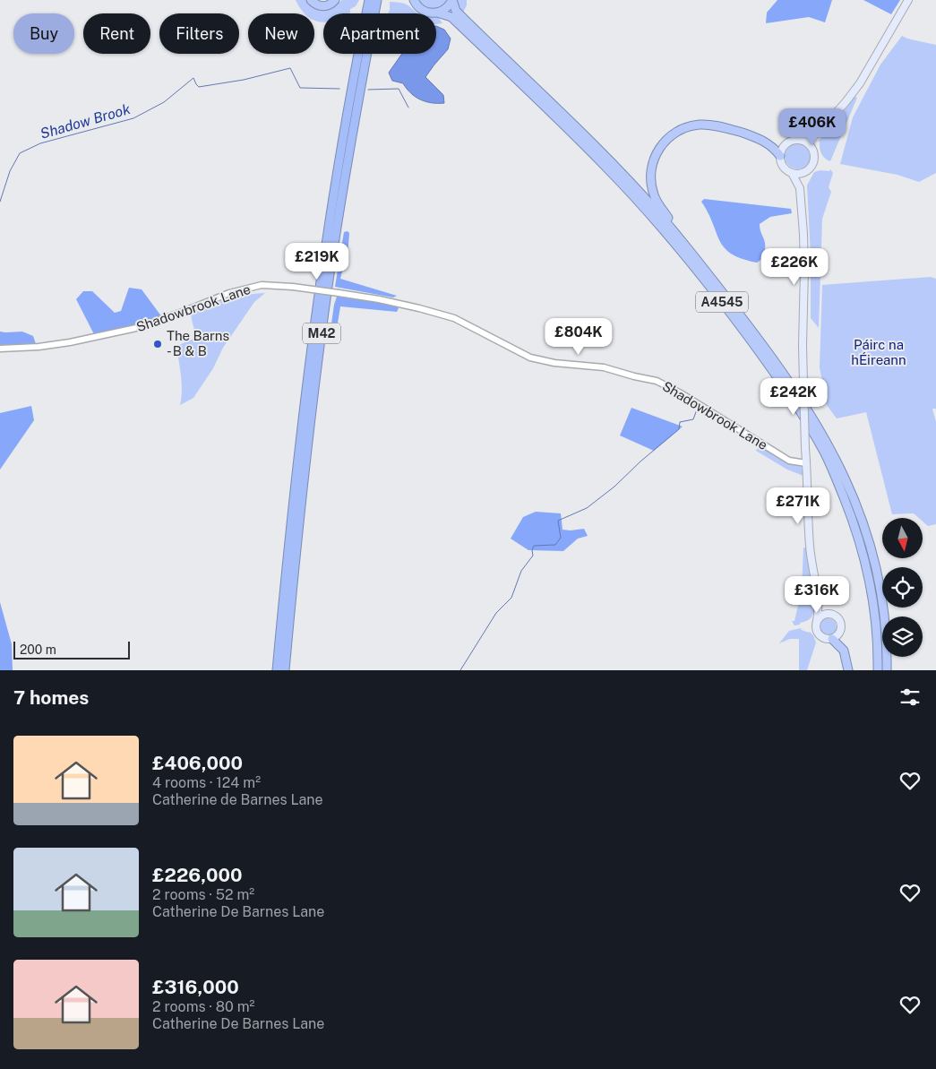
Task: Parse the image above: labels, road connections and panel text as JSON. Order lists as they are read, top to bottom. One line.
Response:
{"streets":{"highway":["A4545","M42"],"street":["Shadowbrook Lane"]},"water":["Shadow Brook"],"parks":["Páirc na hÉireann"],"places":["The Barns - B & B"],"scale_bar":"200 m","north":"bottom","page":{"chip":["Buy","Rent","Filters","New","Apartment"],"price":["£406K","£219K","£226K","£804K","£242K","£271K","£316K"],"scale":"200 m","heading":"7 homes","list":[{"name":"£406,000","note":"4 rooms · 124 m² · Catherine de Barnes Lane"},{"name":"£226,000","note":"2 rooms · 52 m² · Catherine De Barnes Lane"},{"name":"£316,000","note":"2 rooms · 80 m² · Catherine De Barnes Lane"}]}}
